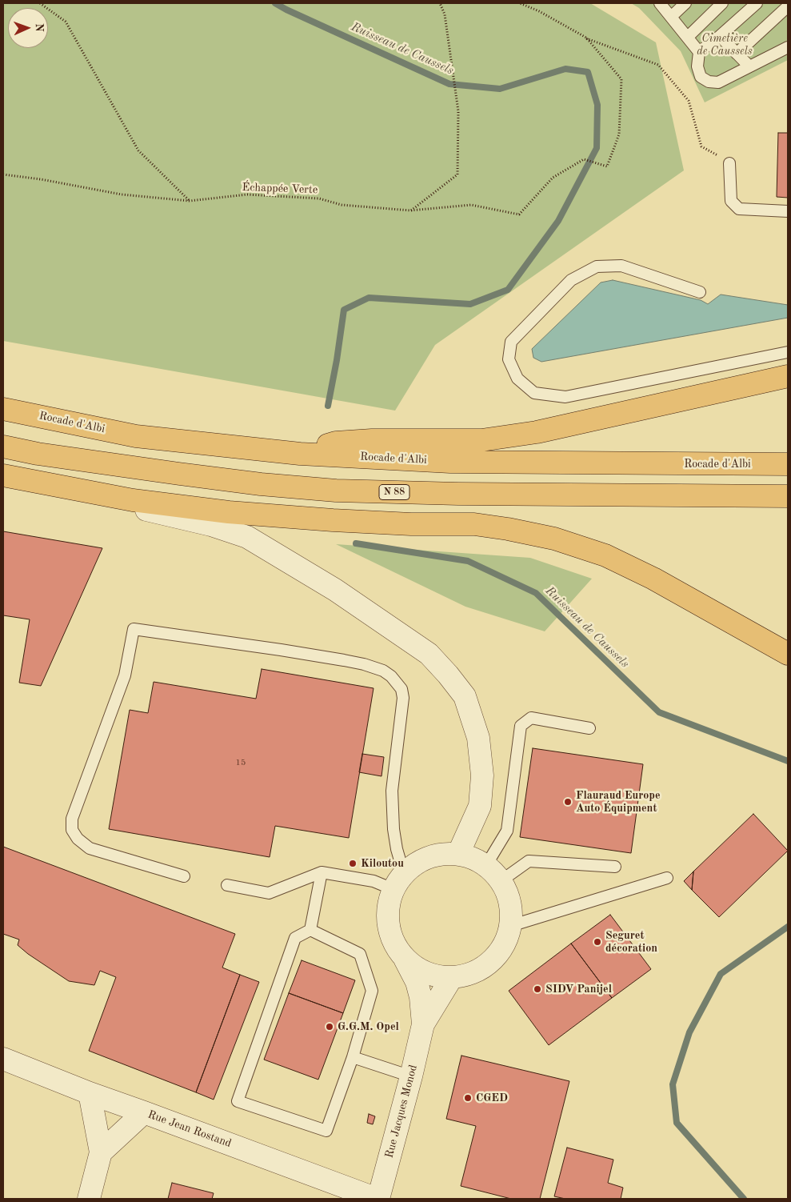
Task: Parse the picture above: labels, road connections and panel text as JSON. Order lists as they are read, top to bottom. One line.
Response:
{"streets":{"highway":["Rocade d'Albi","N 88"],"street":["Rue Jacques Monod","Rue Jean Rostand"],"path":["Échappée Verte"]},"crossings":[["Rue Jacques Monod","Rue Jean Rostand"]],"water":["Ruisseau de Caussels"],"parks":["Cimetière de Caussels"],"places":["Flauraud Europe Auto Équipment","Kiloutou","Seguret décoration","SIDV Panijel","G.G.M. Opel","CGED"],"house_numbers":["15"],"north":"right"}
